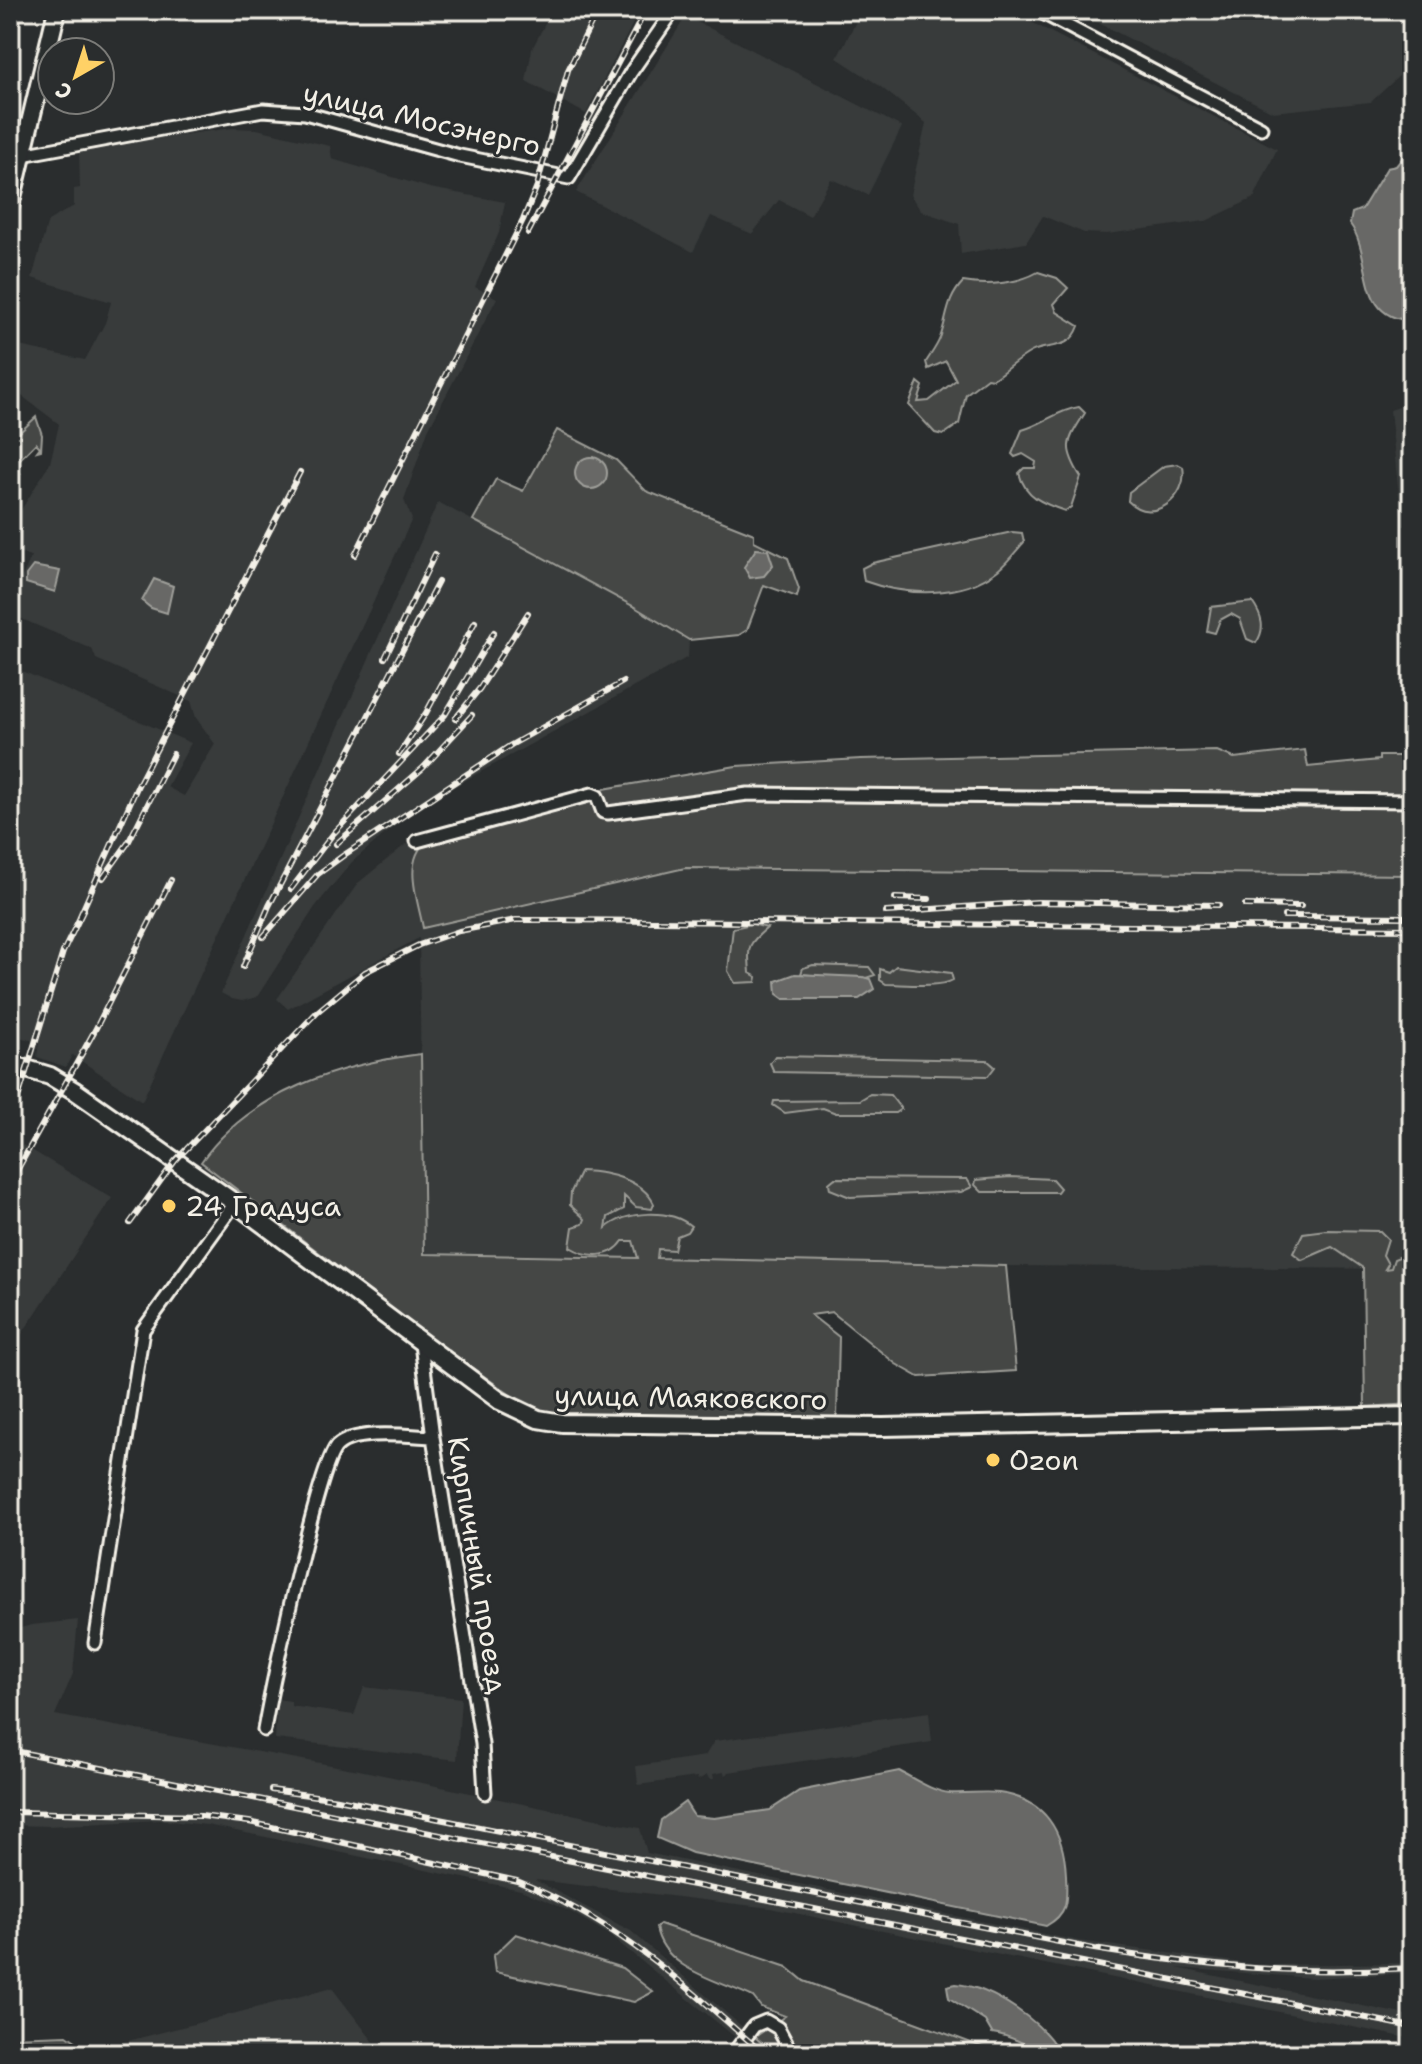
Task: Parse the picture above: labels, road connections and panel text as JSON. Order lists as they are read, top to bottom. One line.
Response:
{"streets":{"street":["улица Мосэнерго","улица Маяковского","Кирпичный проезд"]},"crossings":[["улица Маяковского","Кирпичный проезд"]],"places":["24 Градуса","Ozon"],"north":"bottom left"}
